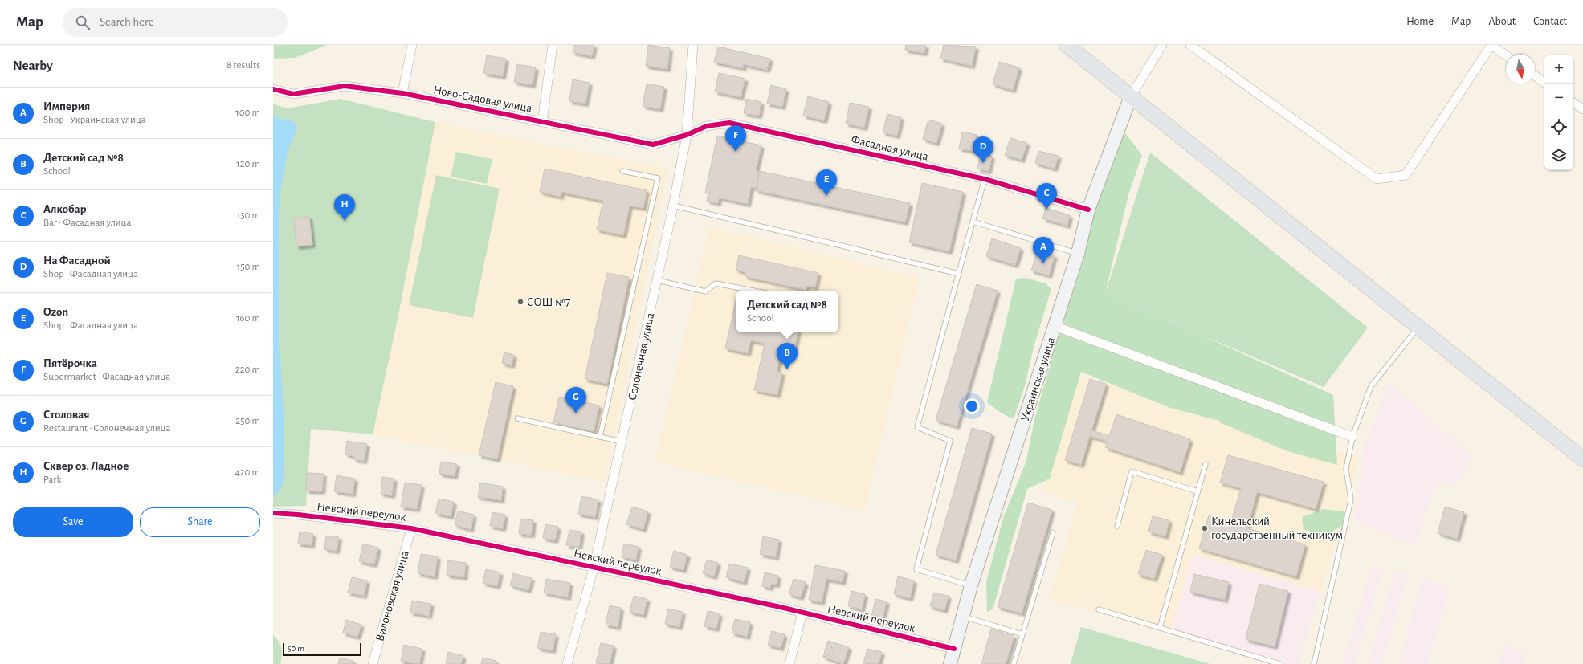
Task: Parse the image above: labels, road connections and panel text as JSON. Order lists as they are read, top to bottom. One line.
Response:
{"streets":{"main road":["Украинская улица"],"street":["Ново-Садовая улица","Фасадная улица","Солонечная улица","Невский переулок","Вилоновская улица"]},"crossings":[["Ново-Садовая улица","Фасадная улица"],["Ново-Садовая улица","Солонечная улица"],["Фасадная улица","Солонечная улица"],["Фасадная улица","Украинская улица"],["Солонечная улица","Невский переулок"],["Украинская улица","Невский переулок"],["Невский переулок","Вилоновская улица"]],"places":["СОШ №7","Кинельский государственный техникум"],"scale_bar":"50 m","north":"bottom","page":{"header":"Map","search":"Search here","nav":["Home","Map","About","Contact"],"heading":["Nearby","8 results"],"map_buttons":["+","−"],"list":[{"mark":"A","name":"Империя","note":"Shop · Украинская улица","value":"100 m"},{"mark":"B","name":"Детский сад №8","note":"School","value":"120 m"},{"mark":"C","name":"Алкобар","note":"Bar · Фасадная улица","value":"130 m"},{"mark":"D","name":"На Фасадной","note":"Shop · Фасадная улица","value":"150 m"},{"mark":"E","name":"Ozon","note":"Shop · Фасадная улица","value":"160 m"},{"mark":"F","name":"Пятёрочка","note":"Supermarket · Фасадная улица","value":"220 m"},{"mark":"G","name":"Столовая","note":"Restaurant · Солонечная улица","value":"250 m"},{"mark":"H","name":"Сквер оз. Ладное","note":"Park","value":"420 m"}],"pins":["F","D","E","C","H","A","B","G"],"popup":["Детский сад №8","School"],"buttons":["Save","Share"],"scale":"50 m"}}
